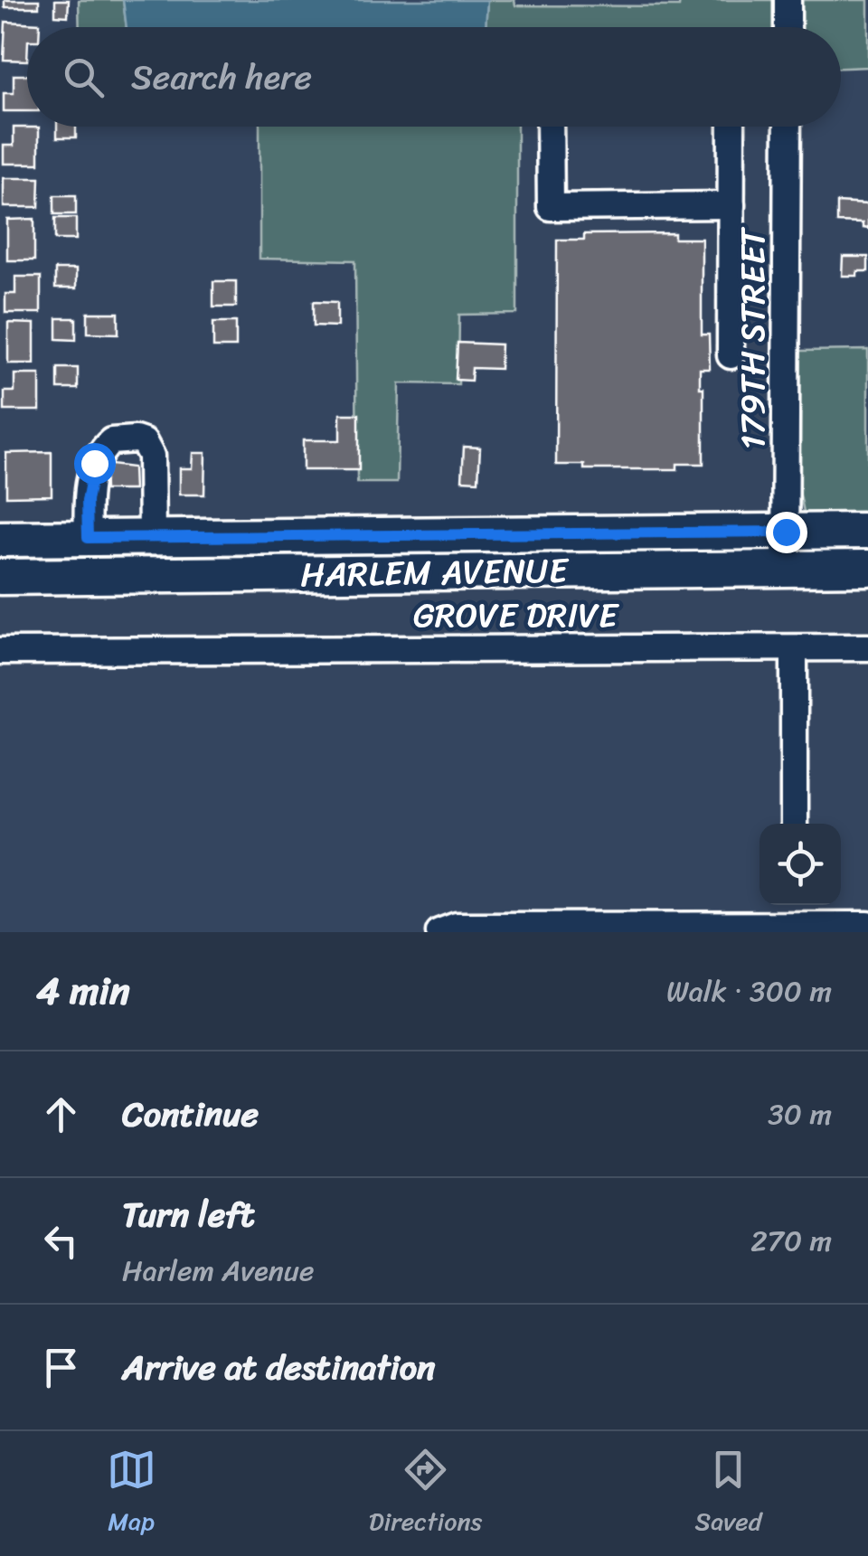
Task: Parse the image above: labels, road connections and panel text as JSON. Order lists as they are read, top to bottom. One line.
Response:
{"streets":{"main road":["HARLEM AVENUE"],"street":["179TH STREET","GROVE DRIVE"]},"crossings":[["179TH STREET","HARLEM AVENUE"]],"page":{"search":"Search here","heading":["4 min","Walk · 300 m"],"list":[["Continue","30 m"],["Turn left","Harlem Avenue","270 m"],"Arrive at destination"],"nav":["Map","Directions","Saved"]}}
